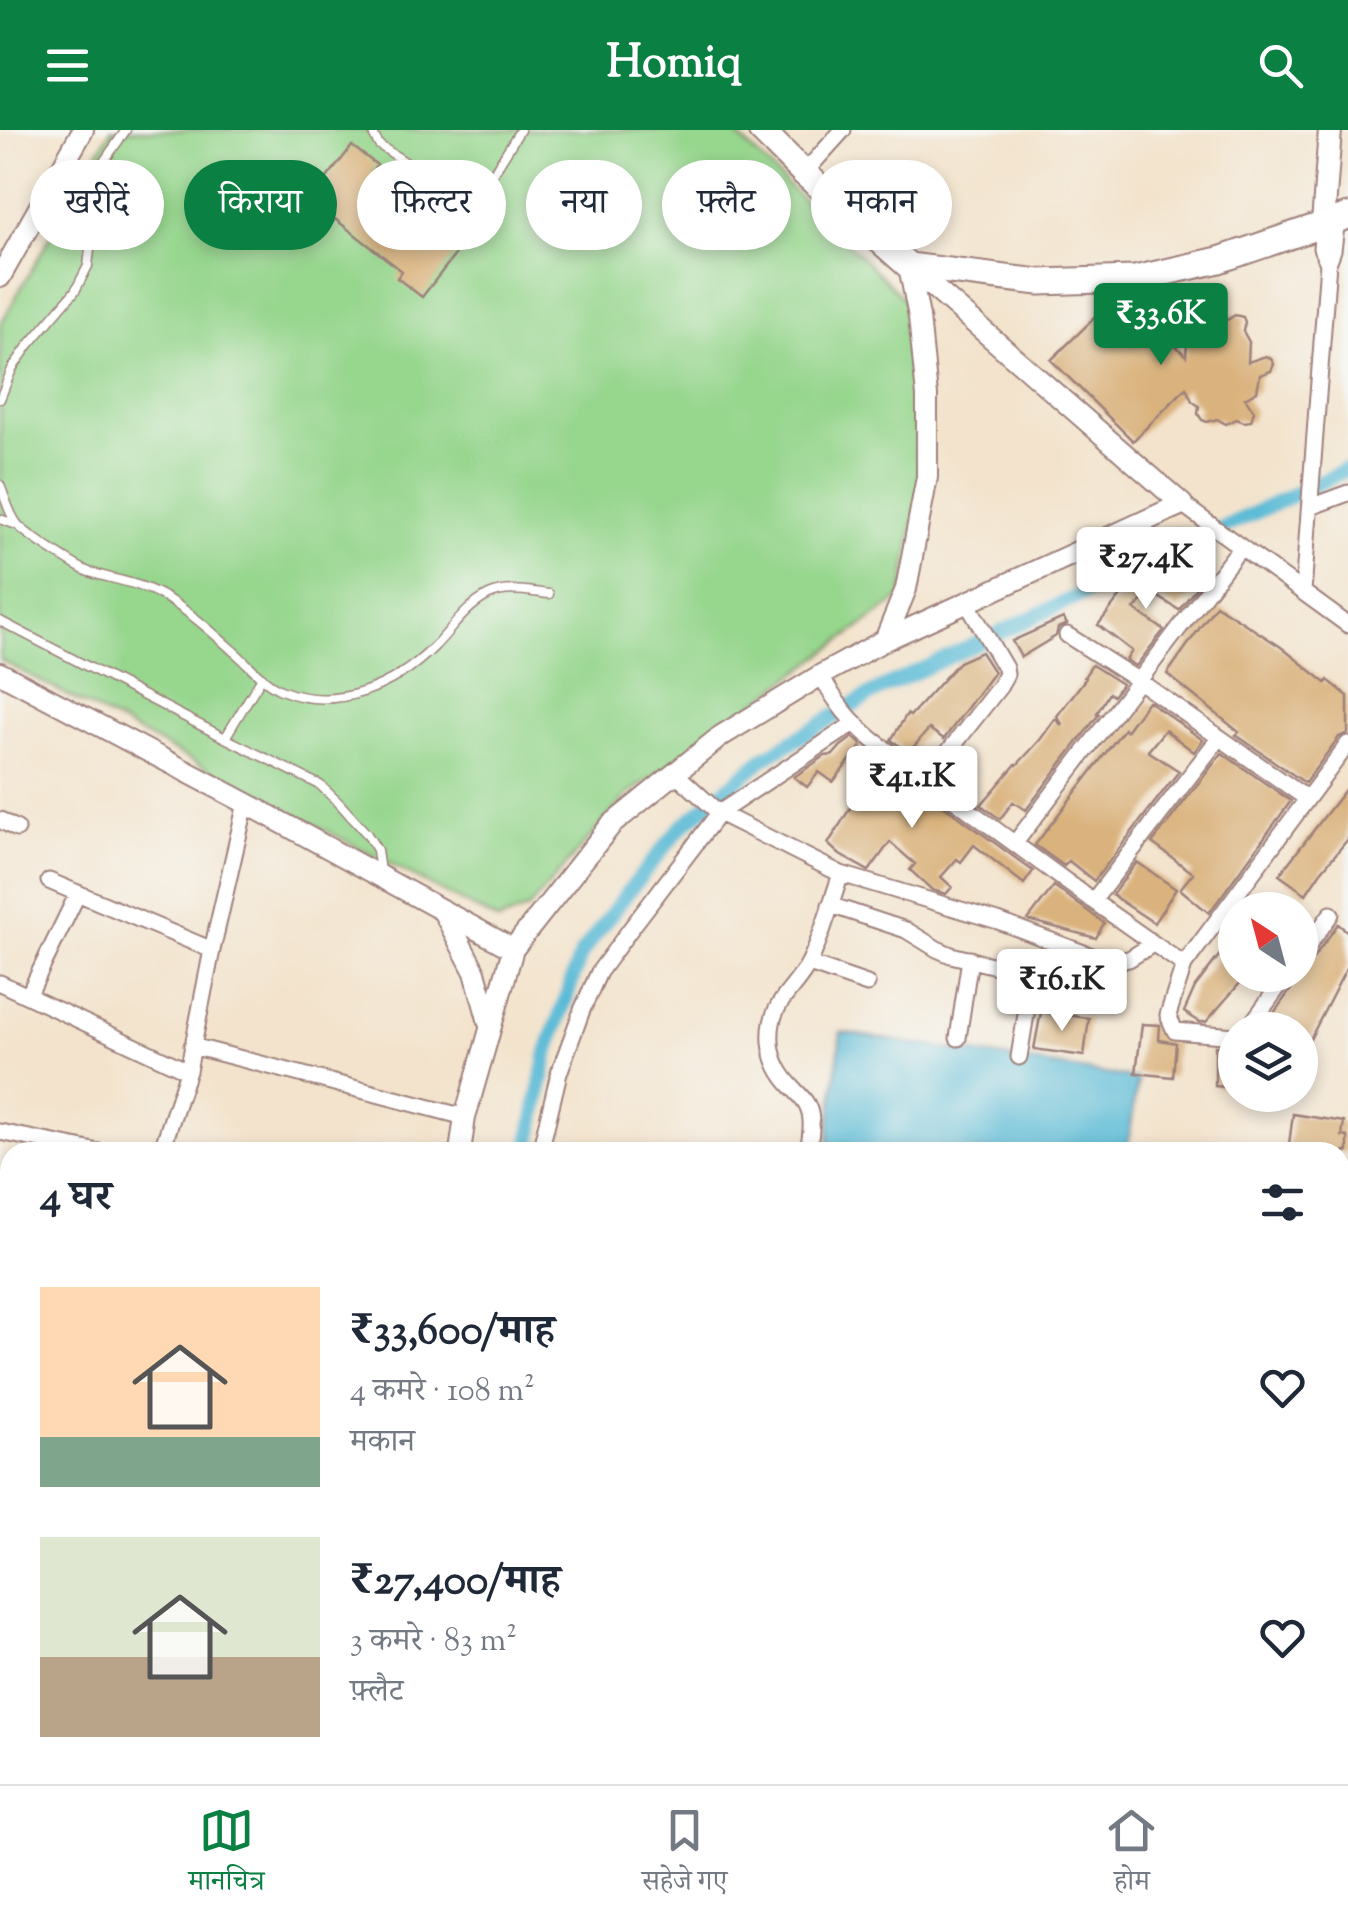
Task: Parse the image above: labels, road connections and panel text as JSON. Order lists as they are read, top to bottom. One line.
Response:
{"north":"top left","page":{"header":"Homiq","chip":["खरीदें","किराया","फ़िल्टर","नया","फ़्लैट","मकान"],"price":["₹33.6K","₹27.4K","₹41.1K","₹16.1K"],"heading":"4 घर","list":[{"name":"₹33,600/माह","note":"4 कमरे · 108 m² · मकान"},{"name":"₹27,400/माह","note":"3 कमरे · 83 m² · फ़्लैट"}],"tabs":["मानचित्र","सहेजे गए","होम"]}}
